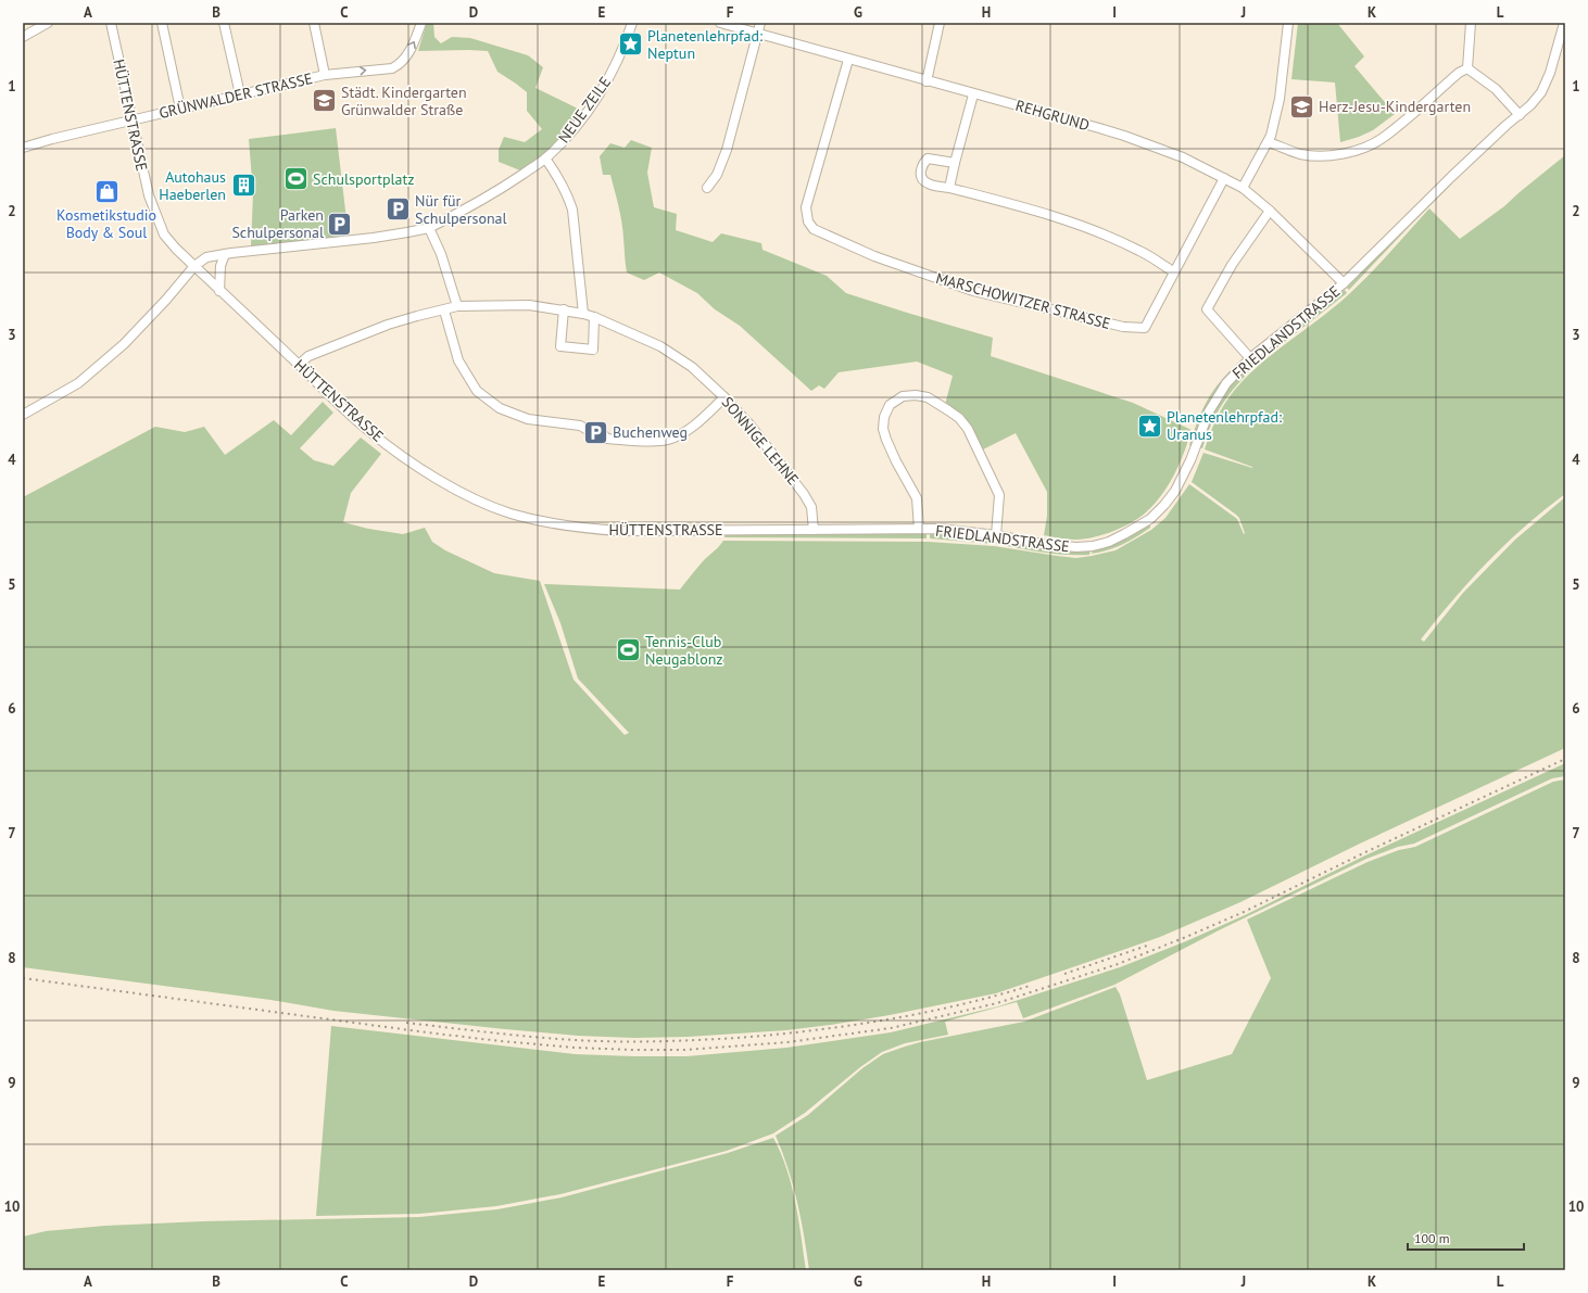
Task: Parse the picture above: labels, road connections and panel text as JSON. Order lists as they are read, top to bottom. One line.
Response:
{"streets":{"street":["GRÜNWALDER STRASSE","NEUE ZEILE","HÜTTENSTRASSE","REHGRUND","MARSCHOWITZER STRASSE","FRIEDLANDSTRASSE","SONNIGE LEHNE"]},"crossings":[["GRÜNWALDER STRASSE","HÜTTENSTRASSE"],["NEUE ZEILE","HÜTTENSTRASSE"],["HÜTTENSTRASSE","FRIEDLANDSTRASSE"],["HÜTTENSTRASSE","SONNIGE LEHNE"],["REHGRUND","MARSCHOWITZER STRASSE"],["REHGRUND","FRIEDLANDSTRASSE"],["FRIEDLANDSTRASSE","SONNIGE LEHNE"]],"places":{"place":["Planetenlehrpfad: Neptun","Planetenlehrpfad: Uranus"],"school or university":["Städt. Kindergarten Grünwalder Straße","Herz-Jesu-Kindergarten"],"sports":["Schulsportplatz","Tennis-Club Neugablonz"],"building":["Autohaus Haeberlen"],"shop":["Kosmetikstudio Body & Soul"],"parking":["Nür für Schulpersonal","Parken Schulpersonal","Buchenweg"]},"scale_bar":"100 m","grid":{"columns":["A","B","C","D","E","F","G","H","I","J","K","L"],"rows":["1","2","3","4","5","6","7","8","9","10"]}}
